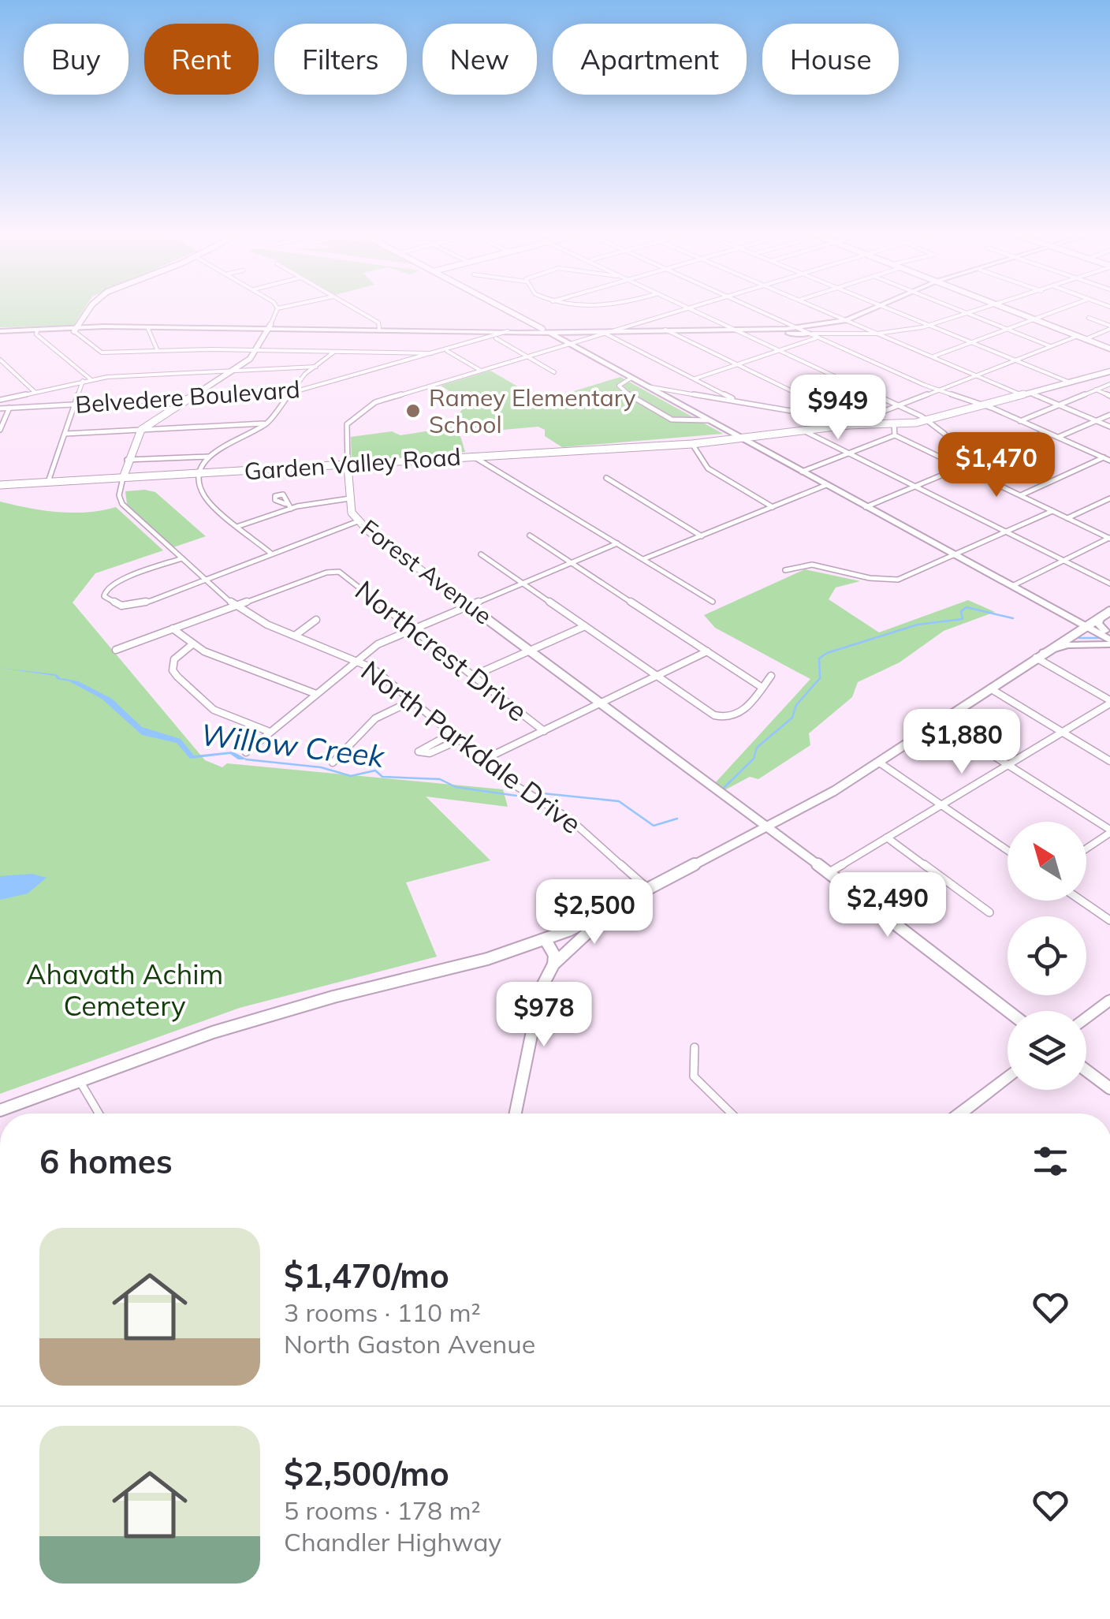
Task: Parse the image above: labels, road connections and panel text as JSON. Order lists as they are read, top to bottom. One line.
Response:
{"streets":{"street":["Belvedere Boulevard","Garden Valley Road","Forest Avenue","Northcrest Drive","North Parkdale Drive"]},"crossings":[["Garden Valley Road","Forest Avenue"],["Garden Valley Road","North Parkdale Drive"],["Northcrest Drive","North Parkdale Drive"]],"water":["Willow Creek"],"parks":["Ahavath Achim Cemetery"],"places":["Ramey Elementary School"],"north":"top left","page":{"chip":["Buy","Rent","Filters","New","Apartment","House"],"price":["$949","$1,470","$1,880","$2,490","$2,500","$978"],"heading":"6 homes","list":[{"name":"$1,470/mo","note":"3 rooms · 110 m² · North Gaston Avenue"},{"name":"$2,500/mo","note":"5 rooms · 178 m² · Chandler Highway"}]}}
